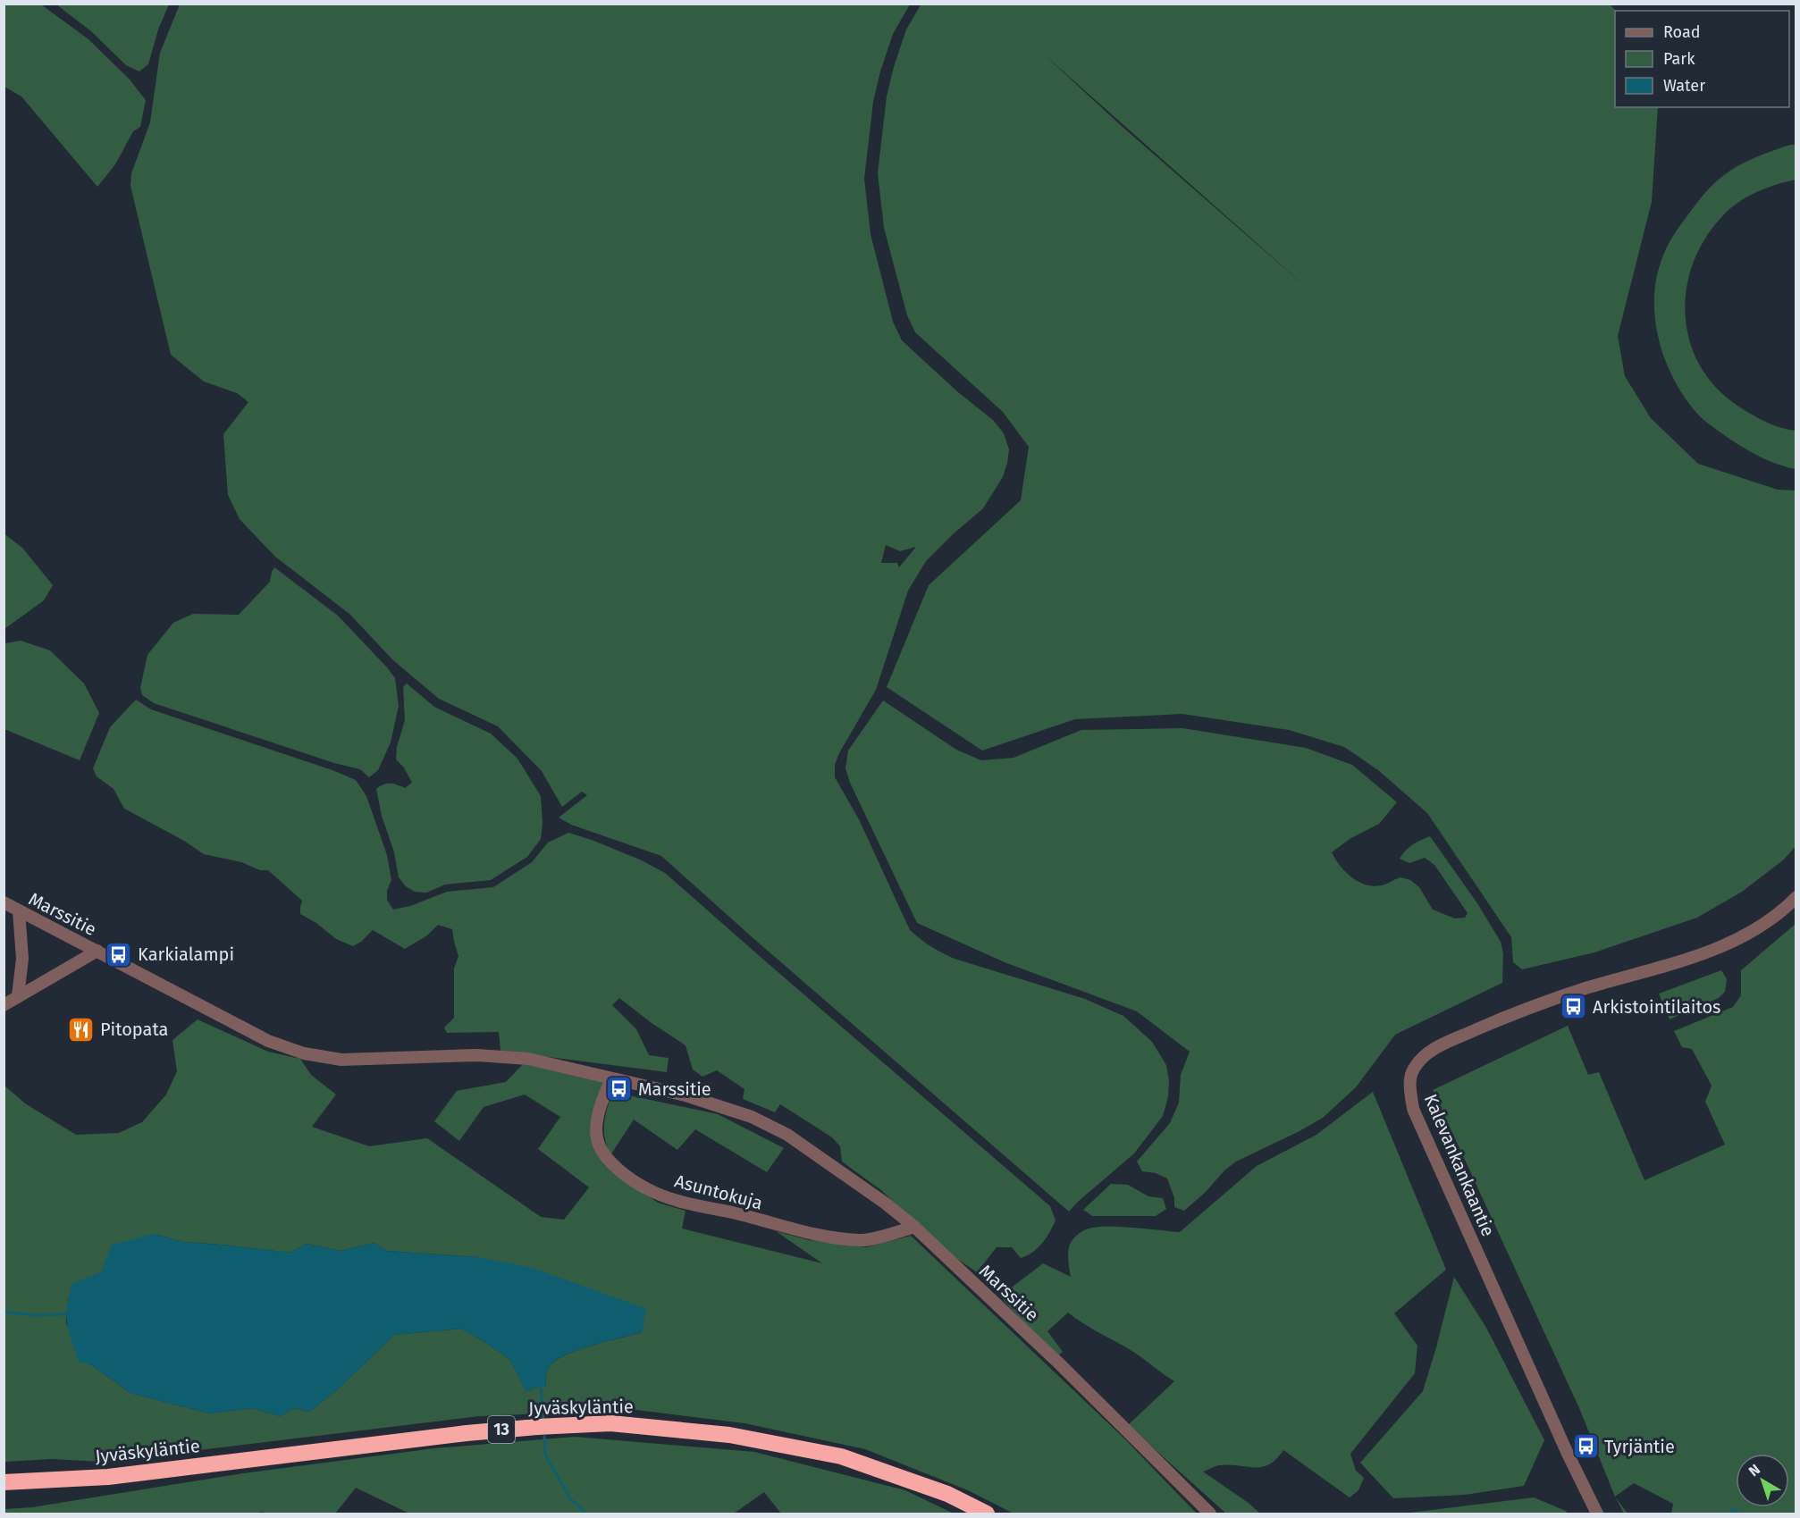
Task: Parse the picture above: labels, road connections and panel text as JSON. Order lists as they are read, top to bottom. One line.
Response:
{"streets":{"highway":["Jyväskyläntie","13"],"street":["Marssitie","Kalevankankaantie","Asuntokuja"]},"crossings":[["Marssitie","Asuntokuja"]],"places":{"bus stop":["Karkialampi","Arkistointilaitos","Marssitie","Tyrjäntie"],"restaurant":["Pitopata"]},"legend":["Road","Park","Water"],"north":"top left"}
